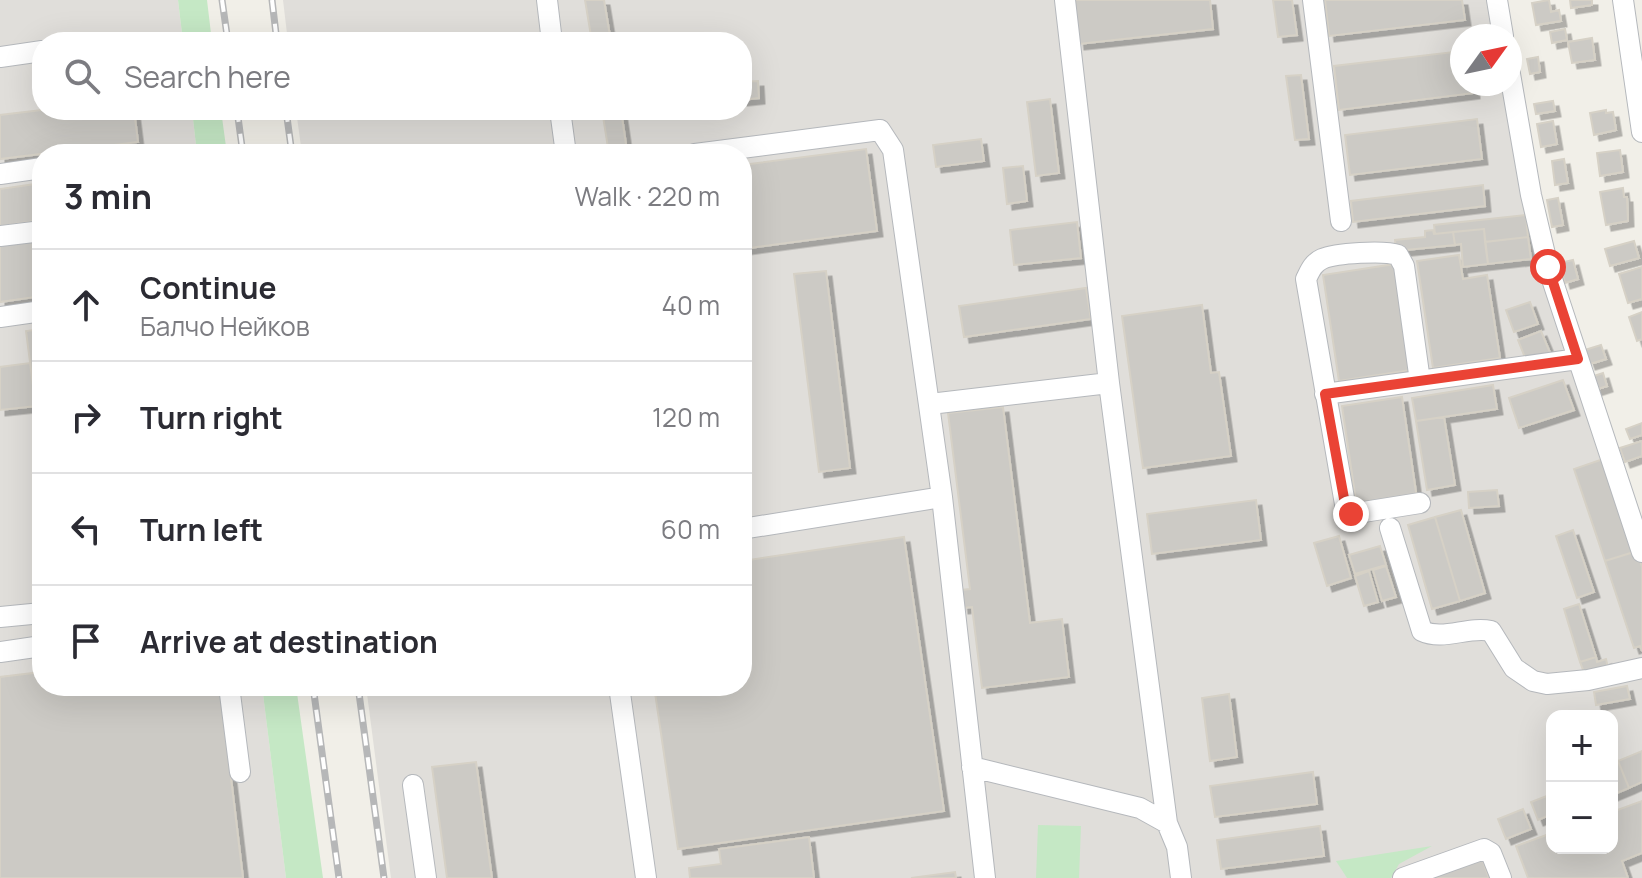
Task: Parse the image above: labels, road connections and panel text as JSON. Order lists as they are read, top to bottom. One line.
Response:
{"north":"top right","page":{"search":"Search here","heading":["3 min","Walk · 220 m"],"list":[["Continue","Балчо Нейков","40 m"],["Turn right","120 m"],["Turn left","60 m"],"Arrive at destination"],"map_buttons":["+","−"]}}
